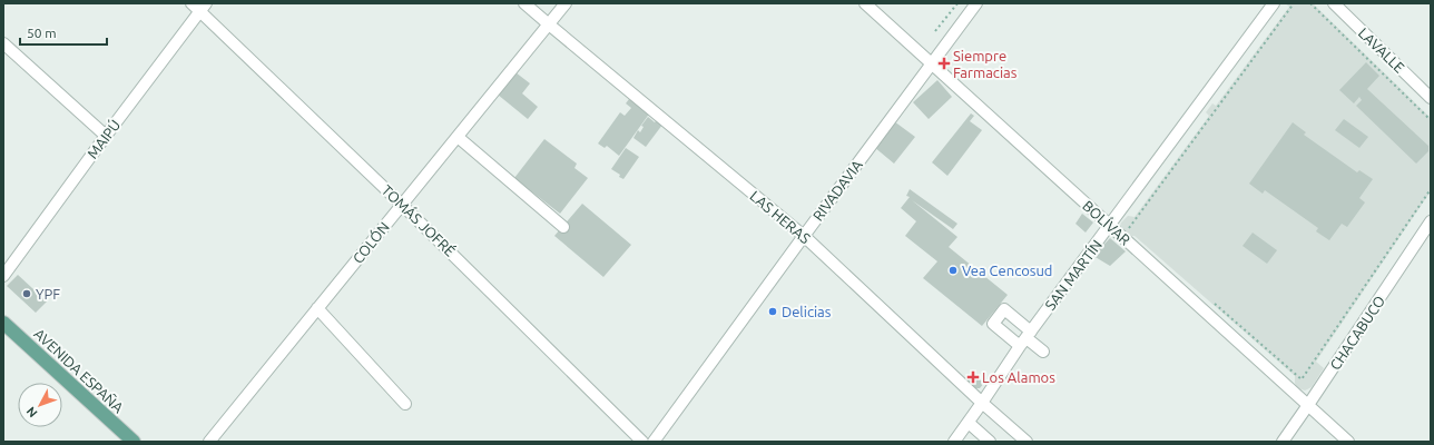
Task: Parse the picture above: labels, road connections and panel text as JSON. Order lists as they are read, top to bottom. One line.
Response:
{"streets":{"main road":["AVENIDA ESPAÑA"],"street":["LAVALLE","MAIPÚ","RIVADAVIA","LAS HERAS","TOMÁS JOFRÉ","BOLÍVAR","COLÓN","SAN MARTÍN","CHACABUCO"]},"crossings":[["MAIPÚ","TOMÁS JOFRÉ"],["RIVADAVIA","LAS HERAS"],["RIVADAVIA","BOLÍVAR"],["LAS HERAS","COLÓN"],["LAS HERAS","SAN MARTÍN"],["TOMÁS JOFRÉ","COLÓN"],["BOLÍVAR","SAN MARTÍN"],["BOLÍVAR","CHACABUCO"]],"places":{"health":["Siempre Farmacias","Los Alamos"],"other":["Vea Cencosud","YPF","Delicias"]},"scale_bar":"50 m","north":"bottom left"}
